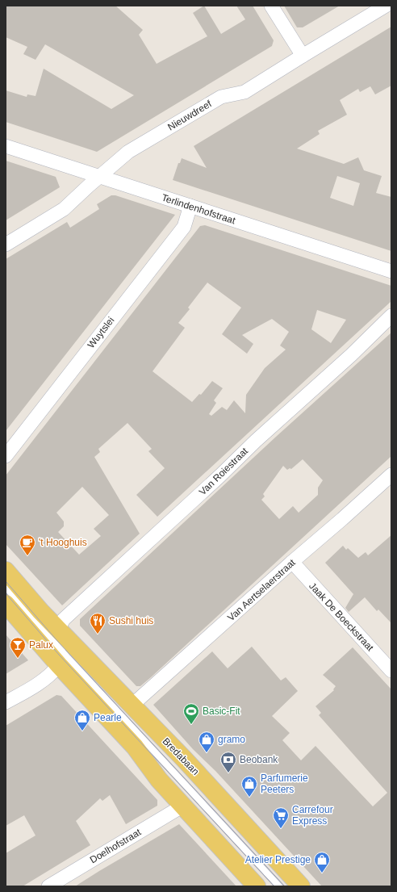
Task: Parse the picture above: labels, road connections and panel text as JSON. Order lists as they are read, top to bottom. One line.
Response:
{"streets":{"main road":["Bredabaan"],"street":["Nieuwdreef","Terlindenhofstraat","Wuytslei","Van Roiestraat","Van Aertselaerstraat","Jaak De Boeckstraat","Doelhofstraat"]},"crossings":[["Nieuwdreef","Terlindenhofstraat"],["Terlindenhofstraat","Wuytslei"],["Van Roiestraat","Bredabaan"],["Van Aertselaerstraat","Jaak De Boeckstraat"],["Van Aertselaerstraat","Bredabaan"],["Bredabaan","Doelhofstraat"]],"places":{"cafe":["'t Hooghuis"],"restaurant":["Sushi huis"],"bar":["Palux"],"sports":["Basic-Fit"],"shop":["Pearle","gramo","Parfumerie Peeters","Atelier Prestige"],"bank":["Beobank"],"supermarket":["Carrefour Express"]}}
